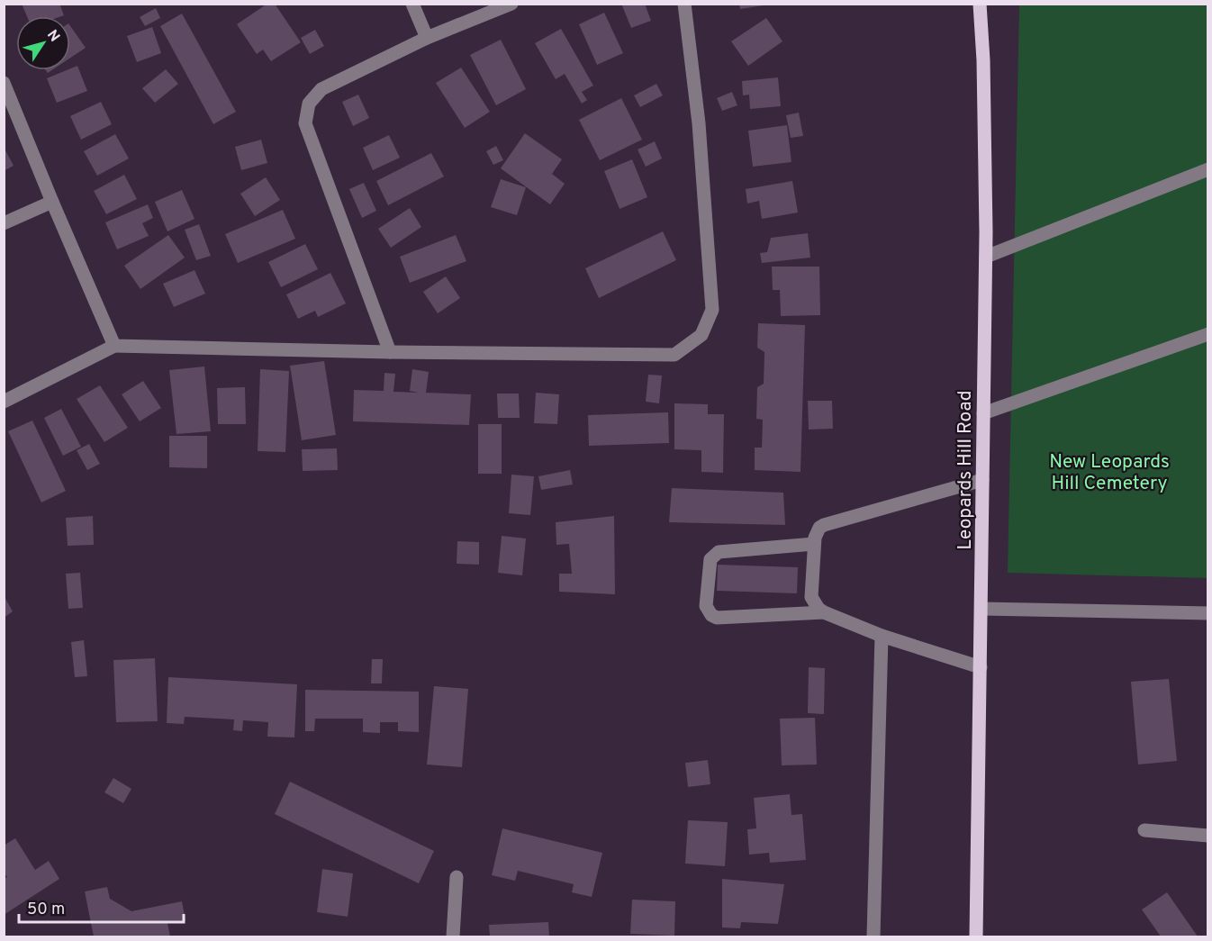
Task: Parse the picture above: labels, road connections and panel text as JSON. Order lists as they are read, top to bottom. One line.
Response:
{"streets":{"main road":["Leopards Hill Road"]},"parks":["New Leopards Hill Cemetery"],"scale_bar":"50 m","north":"top right"}
